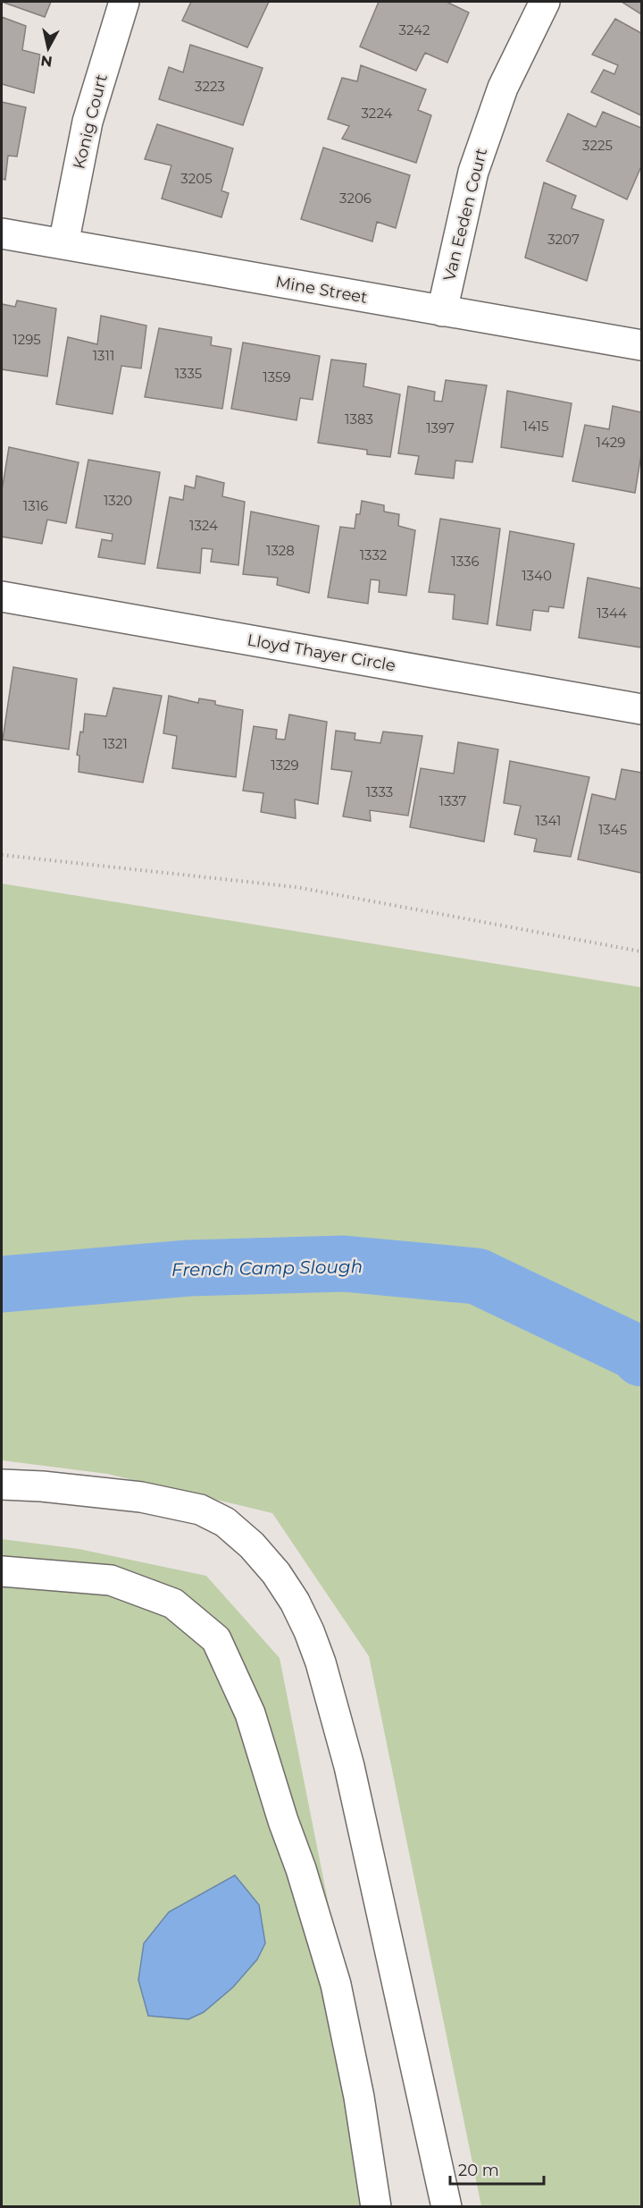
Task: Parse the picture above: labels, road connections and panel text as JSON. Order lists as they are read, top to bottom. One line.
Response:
{"streets":{"street":["Konig Court","Van Eeden Court","Mine Street","Lloyd Thayer Circle"]},"crossings":[["Konig Court","Mine Street"],["Van Eeden Court","Mine Street"]],"water":["French Camp Slough"],"house_numbers":["3242","3223","3224","3225","3205","3206","3207","1295","1311","1335","1359","1383","1415","1397","1429","1320","1316","1324","1328","1332","1336","1340","1344","1321","1329","1333","1337","1341","1345"],"scale_bar":"20 m","north":"bottom"}
